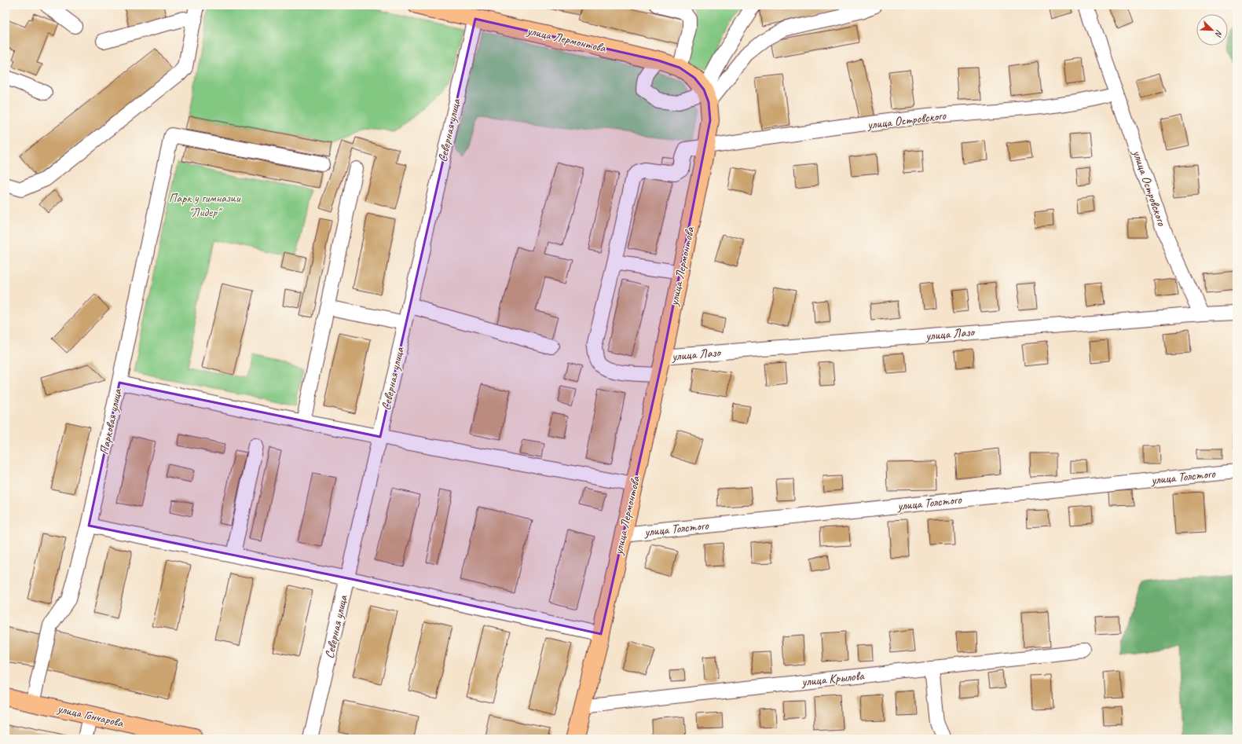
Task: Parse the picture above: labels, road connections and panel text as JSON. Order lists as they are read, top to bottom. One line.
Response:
{"streets":{"main road":["улица Лермонтова","улица Гончарова"],"street":["улица Островского","Северная улица","улица Лазо","Парковая улица","улица Толстого","улица Крылова"]},"crossings":[["улица Лермонтова","улица Островского"],["улица Лермонтова","Северная улица"],["улица Лермонтова","улица Лазо"],["улица Лермонтова","улица Толстого"],["улица Лермонтова","улица Крылова"],["улица Островского","улица Лазо"],["Парковая улица","улица Гончарова"]],"parks":["Парк у гимназии \"Лидер\""],"north":"bottom right"}
